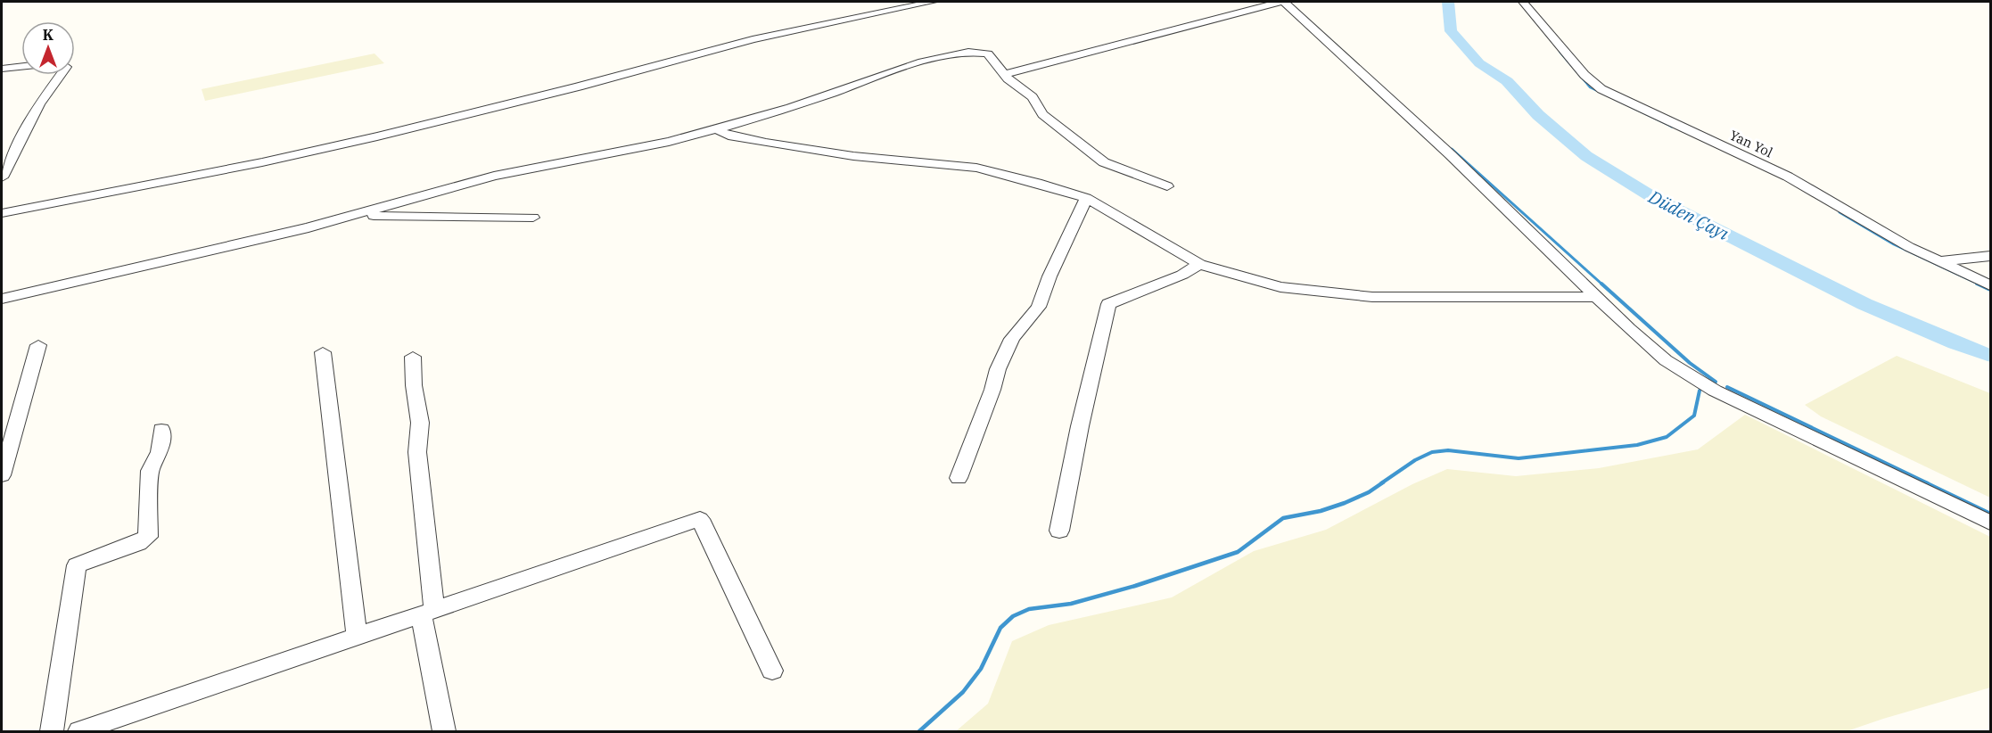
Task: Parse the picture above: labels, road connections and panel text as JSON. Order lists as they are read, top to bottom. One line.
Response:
{"streets":{"street":["Yan Yol"]},"water":["Düden Çayı"],"north":"top"}
